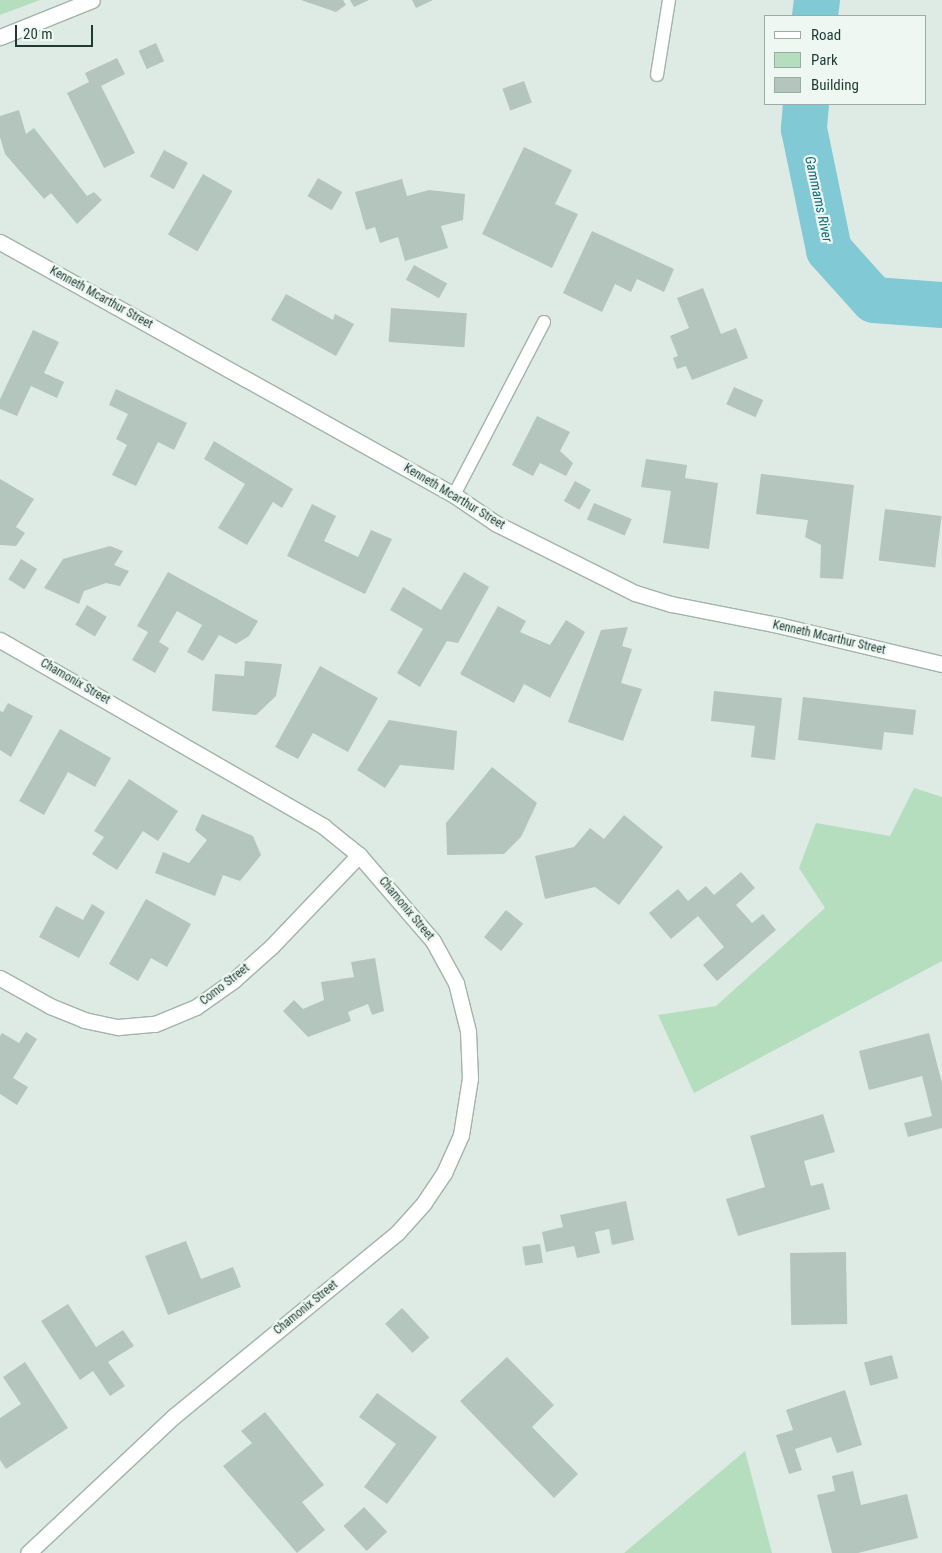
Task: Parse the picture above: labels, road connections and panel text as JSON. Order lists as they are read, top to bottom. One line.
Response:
{"streets":{"street":["Kenneth Mcarthur Street","Chamonix Street","Como Street"]},"crossings":[["Chamonix Street","Como Street"]],"water":["Gammams River"],"legend":["Road","Park","Building"],"scale_bar":"20 m"}
